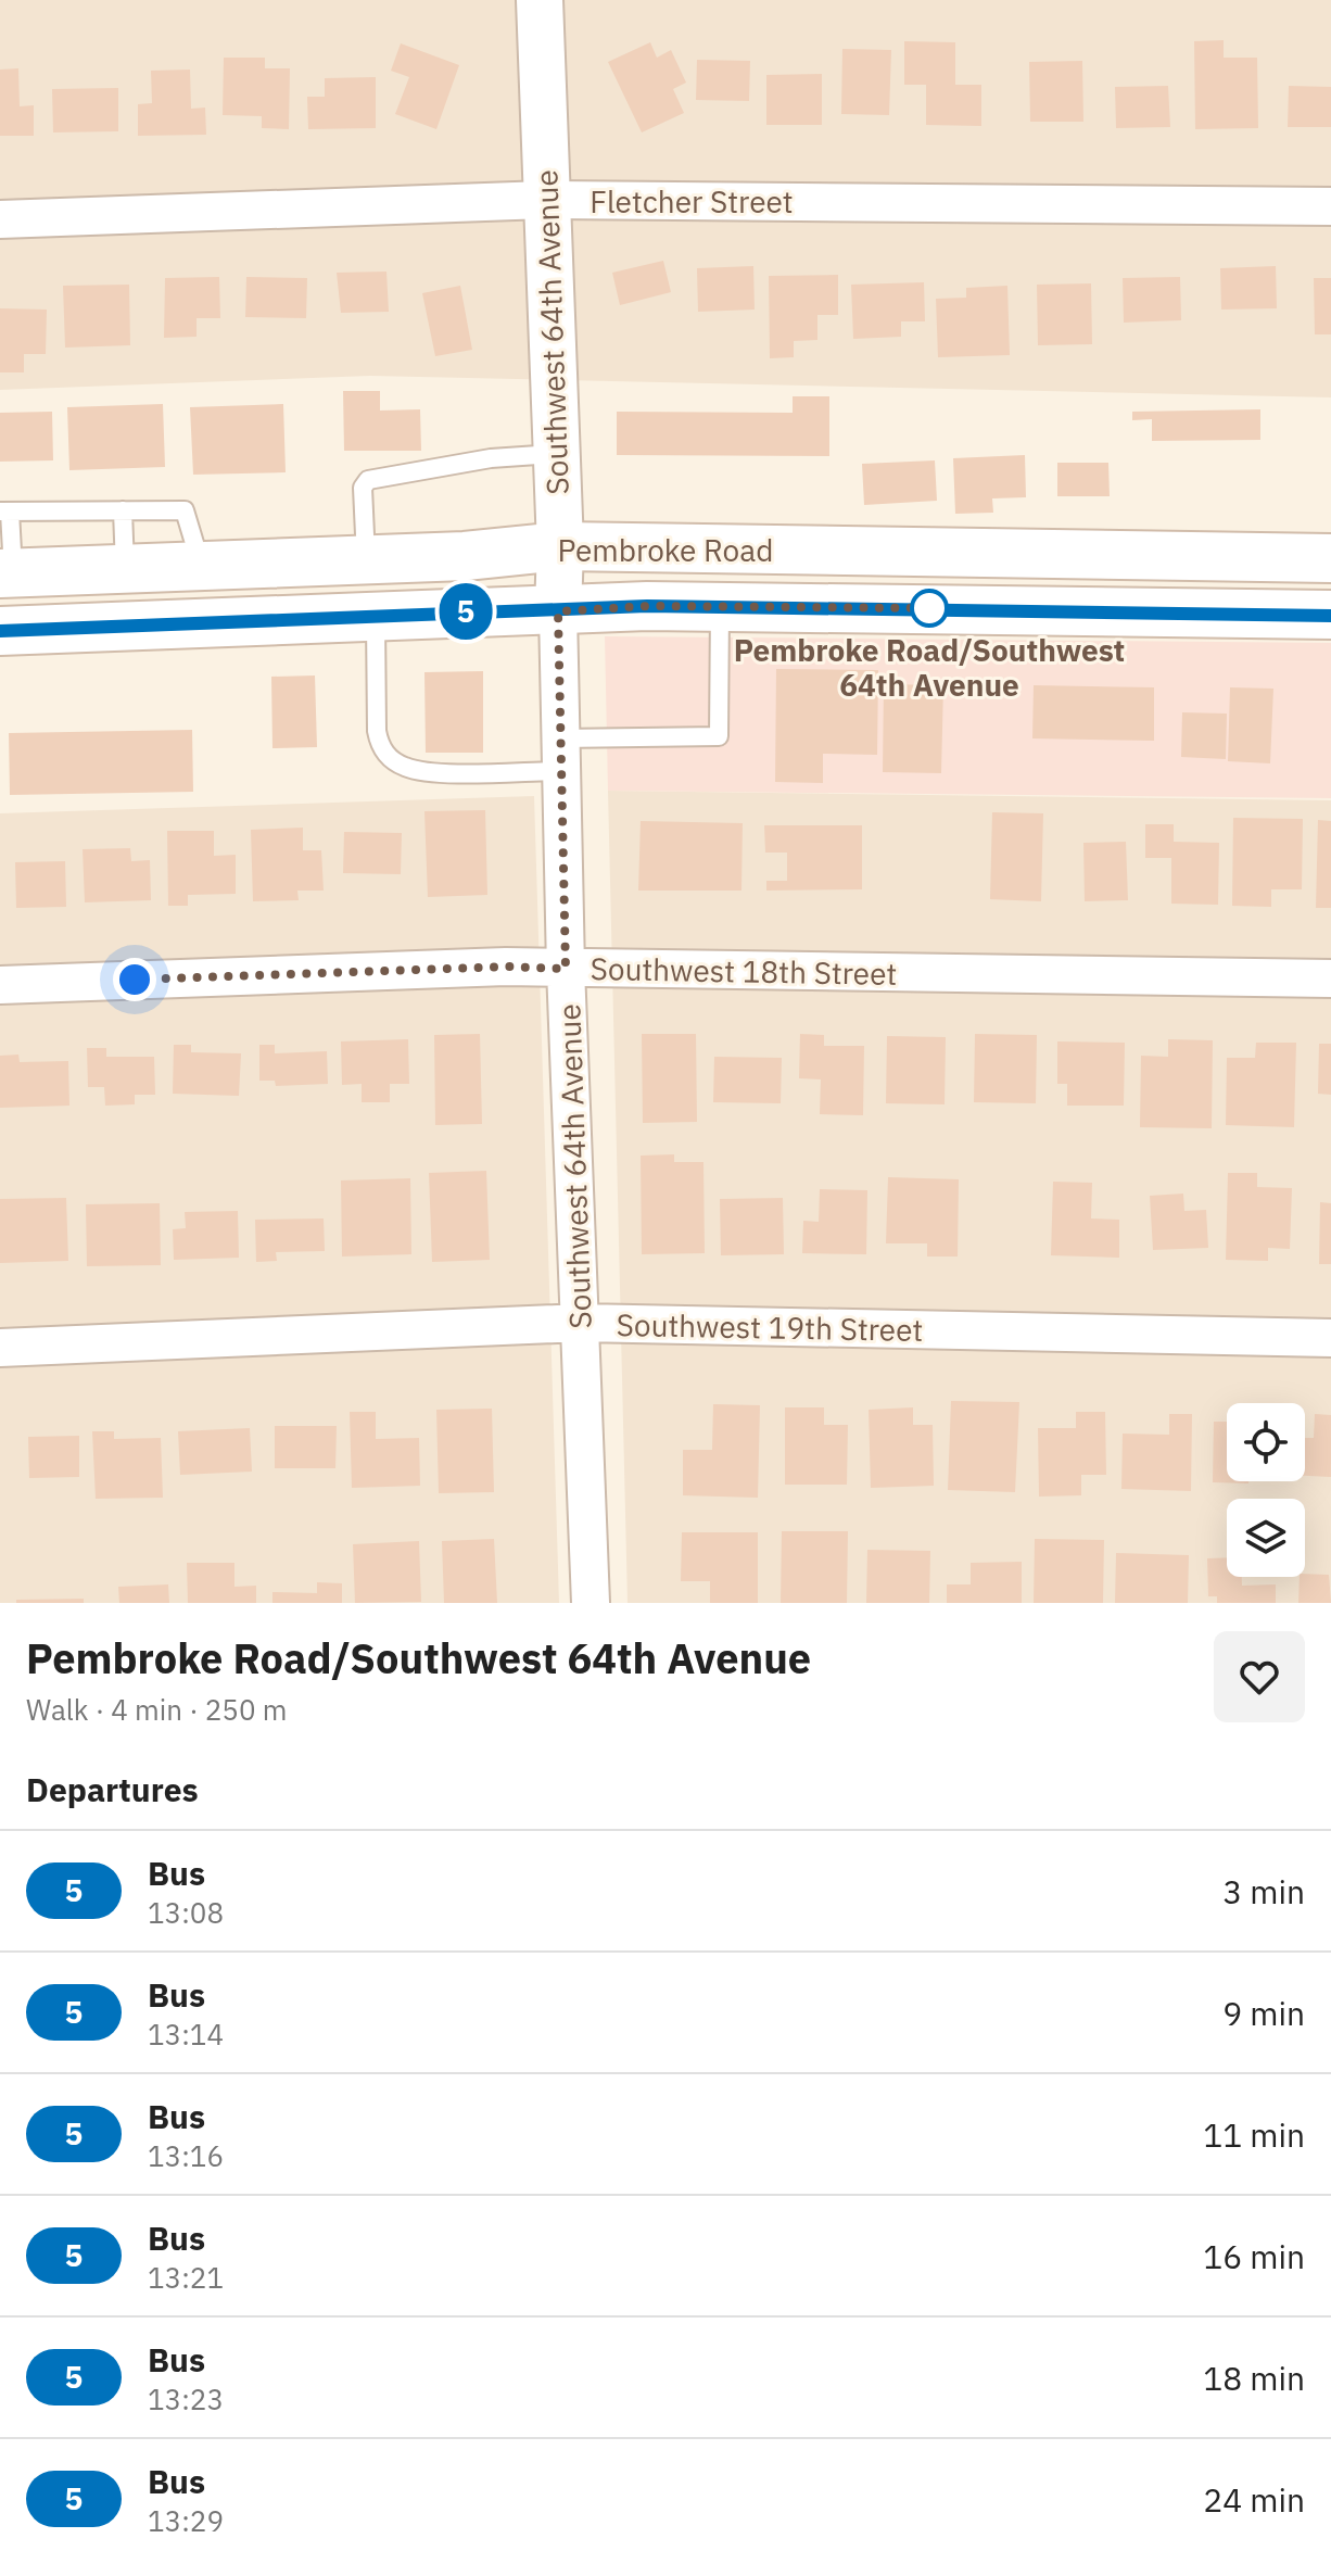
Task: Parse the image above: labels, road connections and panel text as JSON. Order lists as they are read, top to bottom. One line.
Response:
{"streets":{"main road":["Pembroke Road"],"street":["Fletcher Street","Southwest 64th Avenue","Southwest 18th Street","Southwest 19th Street"]},"crossings":[["Fletcher Street","Southwest 64th Avenue"],["Southwest 64th Avenue","Pembroke Road"],["Southwest 64th Avenue","Southwest 18th Street"],["Southwest 64th Avenue","Southwest 19th Street"]],"places":["Pembroke Road/Southwest 64th Avenue"],"lines":["bus line 5"],"page":{"on_map":"5","heading":[["Pembroke Road/Southwest 64th Avenue","Walk · 4 min · 250 m"],"Departures"],"list":[{"mark":"5","name":"Bus","note":"13:08","value":"3 min"},{"mark":"5","name":"Bus","note":"13:14","value":"9 min"},{"mark":"5","name":"Bus","note":"13:16","value":"11 min"},{"mark":"5","name":"Bus","note":"13:21","value":"16 min"},{"mark":"5","name":"Bus","note":"13:23","value":"18 min"},{"mark":"5","name":"Bus","note":"13:29","value":"24 min"}]}}
